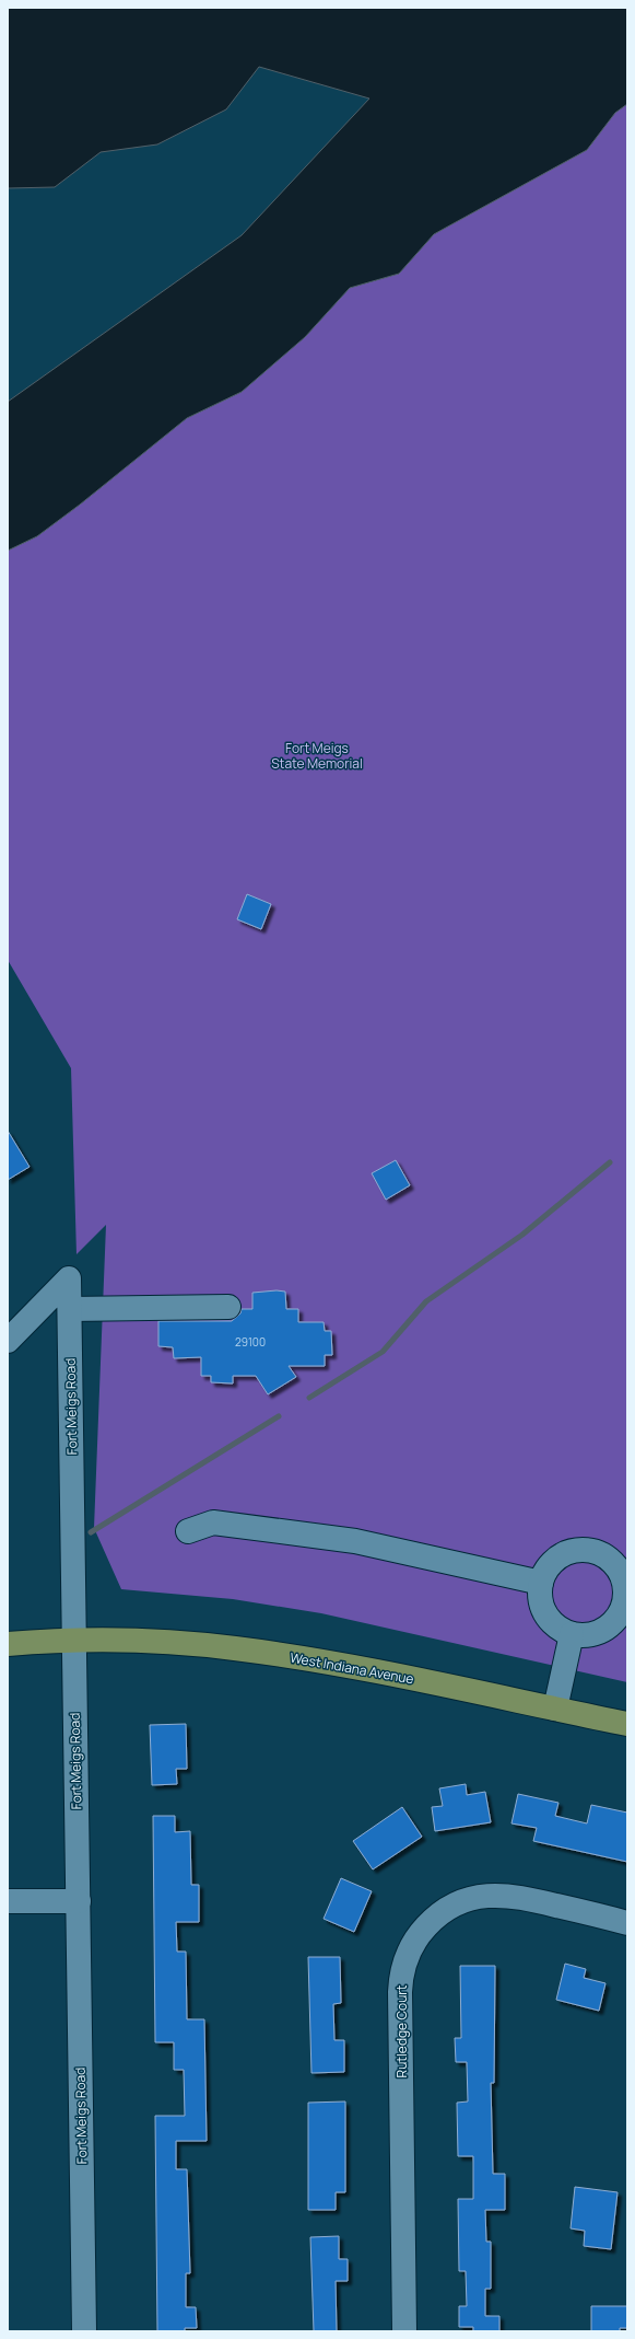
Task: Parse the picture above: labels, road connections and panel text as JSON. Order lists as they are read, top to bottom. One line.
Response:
{"streets":{"main road":["West Indiana Avenue"],"street":["Fort Meigs Road","Rutledge Court"]},"crossings":[["Fort Meigs Road","West Indiana Avenue"]],"parks":["Fort Meigs State Memorial"],"house_numbers":["29100"]}
